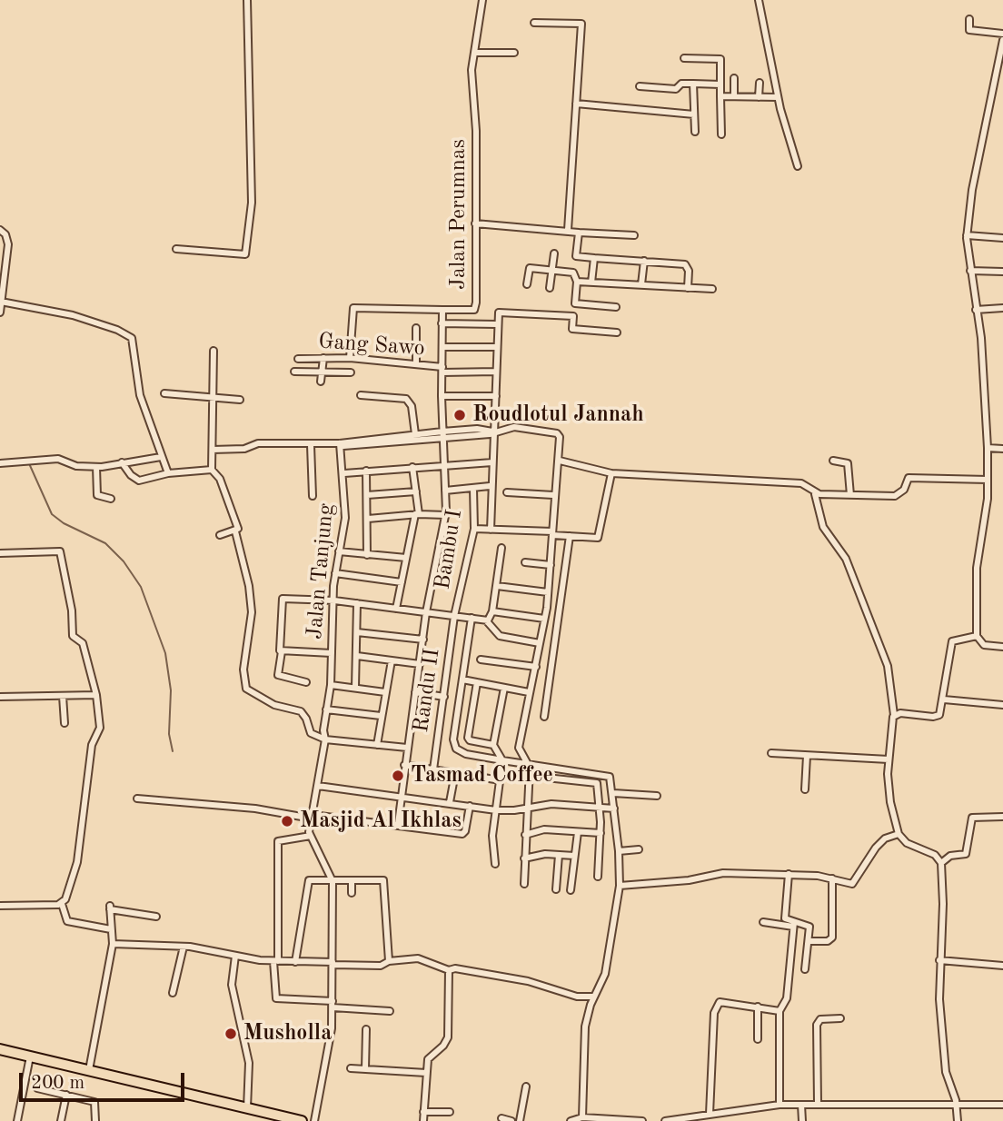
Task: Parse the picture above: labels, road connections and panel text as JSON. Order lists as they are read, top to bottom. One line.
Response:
{"streets":{"street":["Jalan Perumnas","Gang Sawo","Bambu I","Jalan Tanjung","Randu II"]},"crossings":[["Jalan Perumnas","Gang Sawo"],["Bambu I","Randu II"]],"places":["Roudlotul Jannah","Tasmad Coffee","Masjid Al Ikhlas","Musholla"],"scale_bar":"200 m"}
